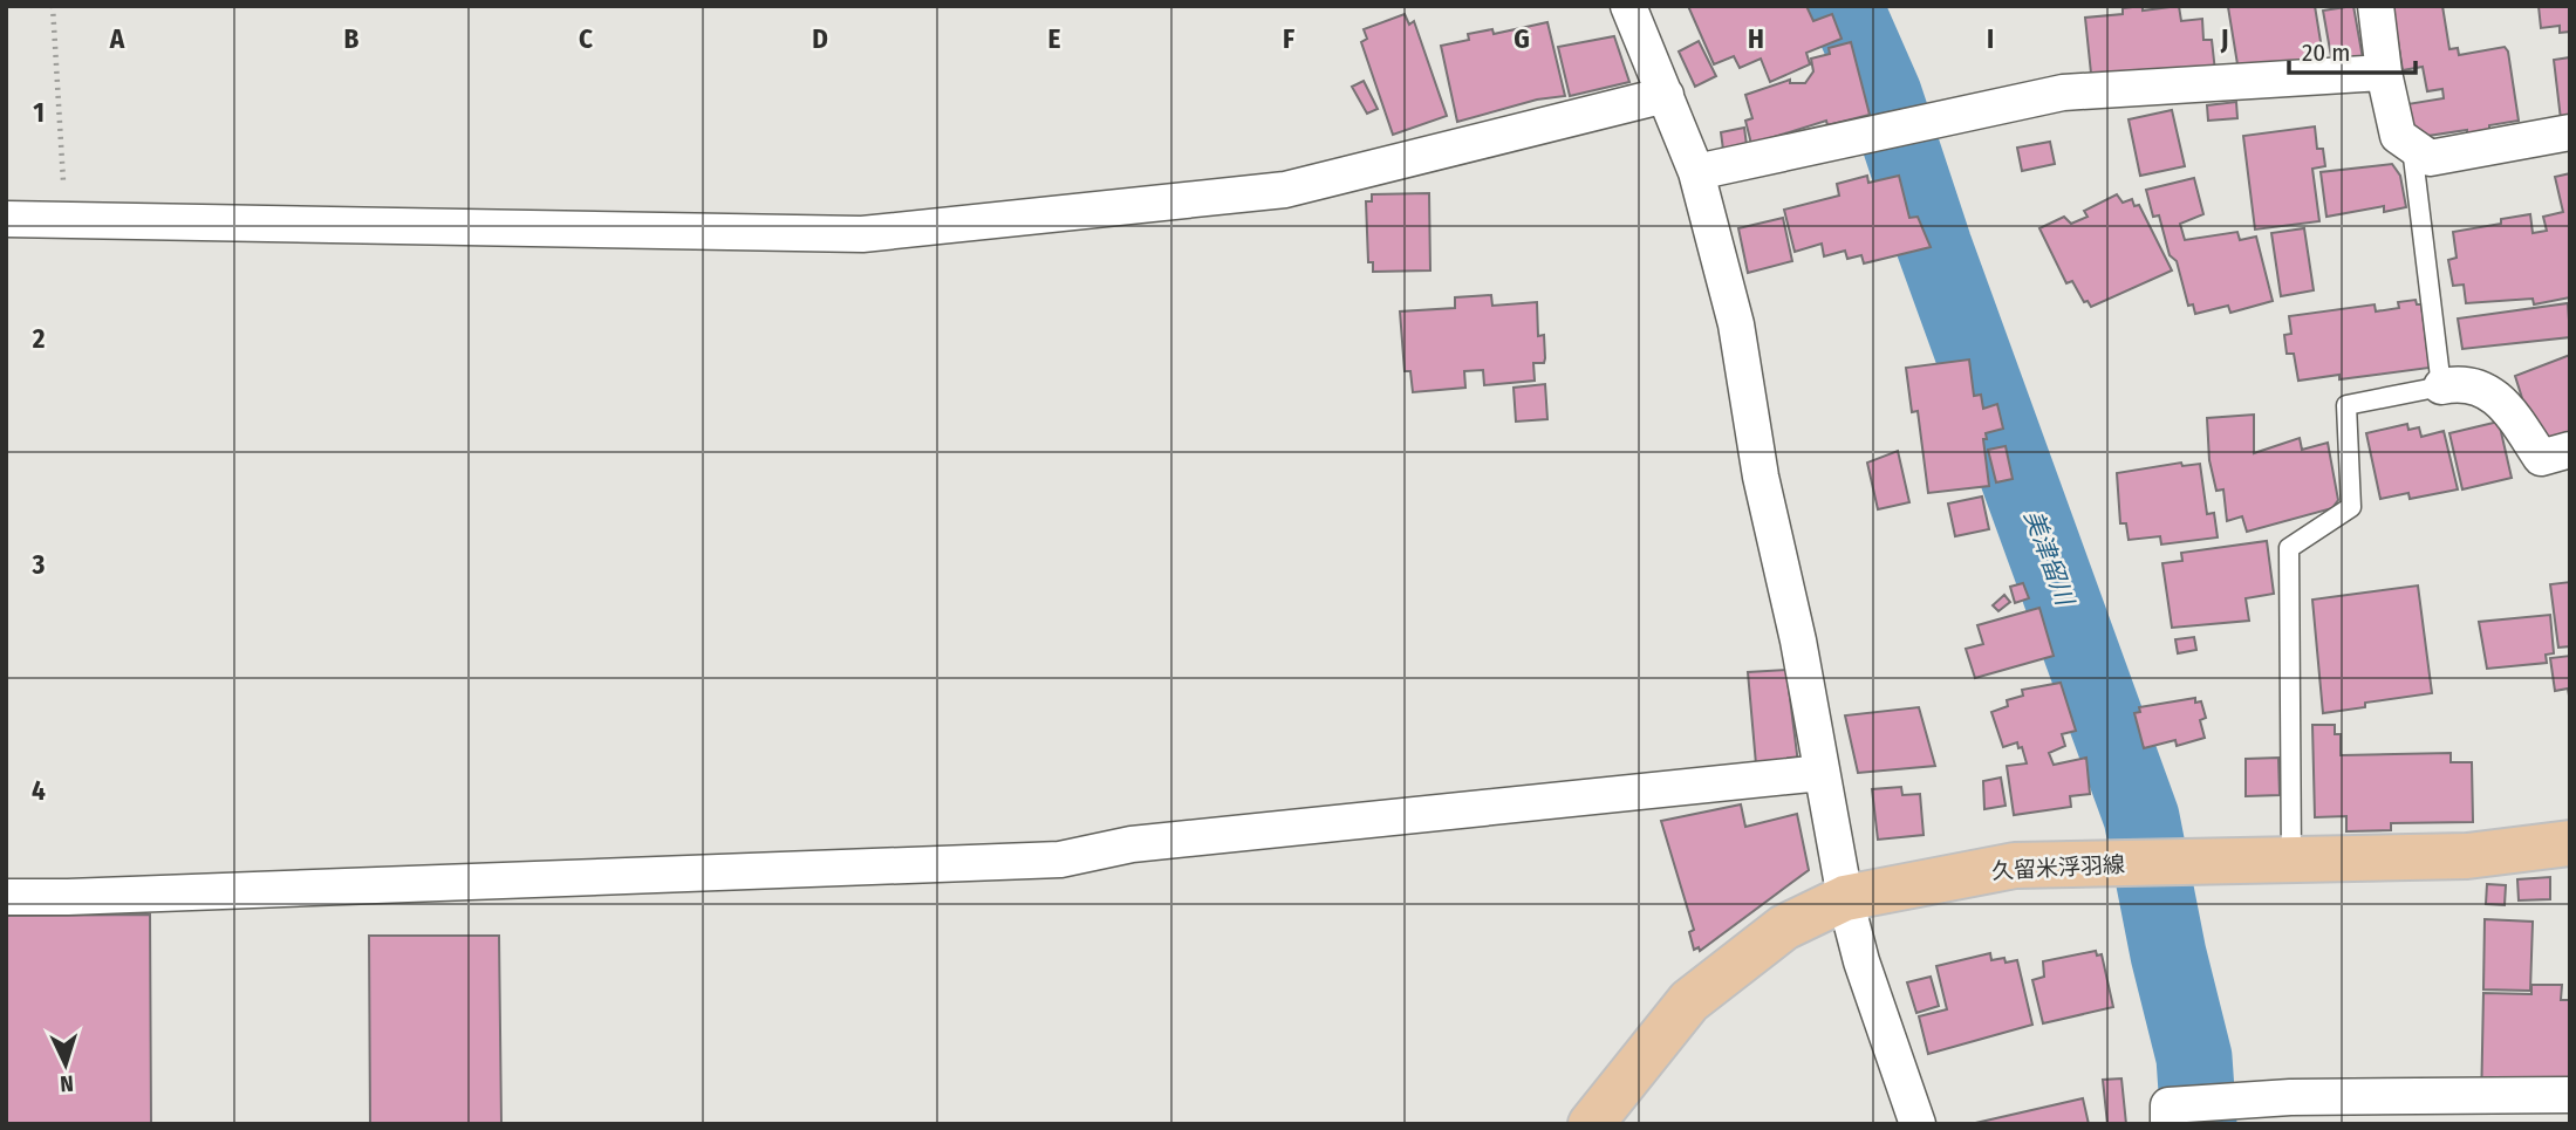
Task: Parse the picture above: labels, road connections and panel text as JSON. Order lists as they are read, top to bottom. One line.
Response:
{"streets":{"main road":["久留米浮羽線"]},"water":["美津留川"],"scale_bar":"20 m","north":"bottom","grid":{"columns":["A","B","C","D","E","F","G","H","I","J"],"rows":["1","2","3","4"]}}
